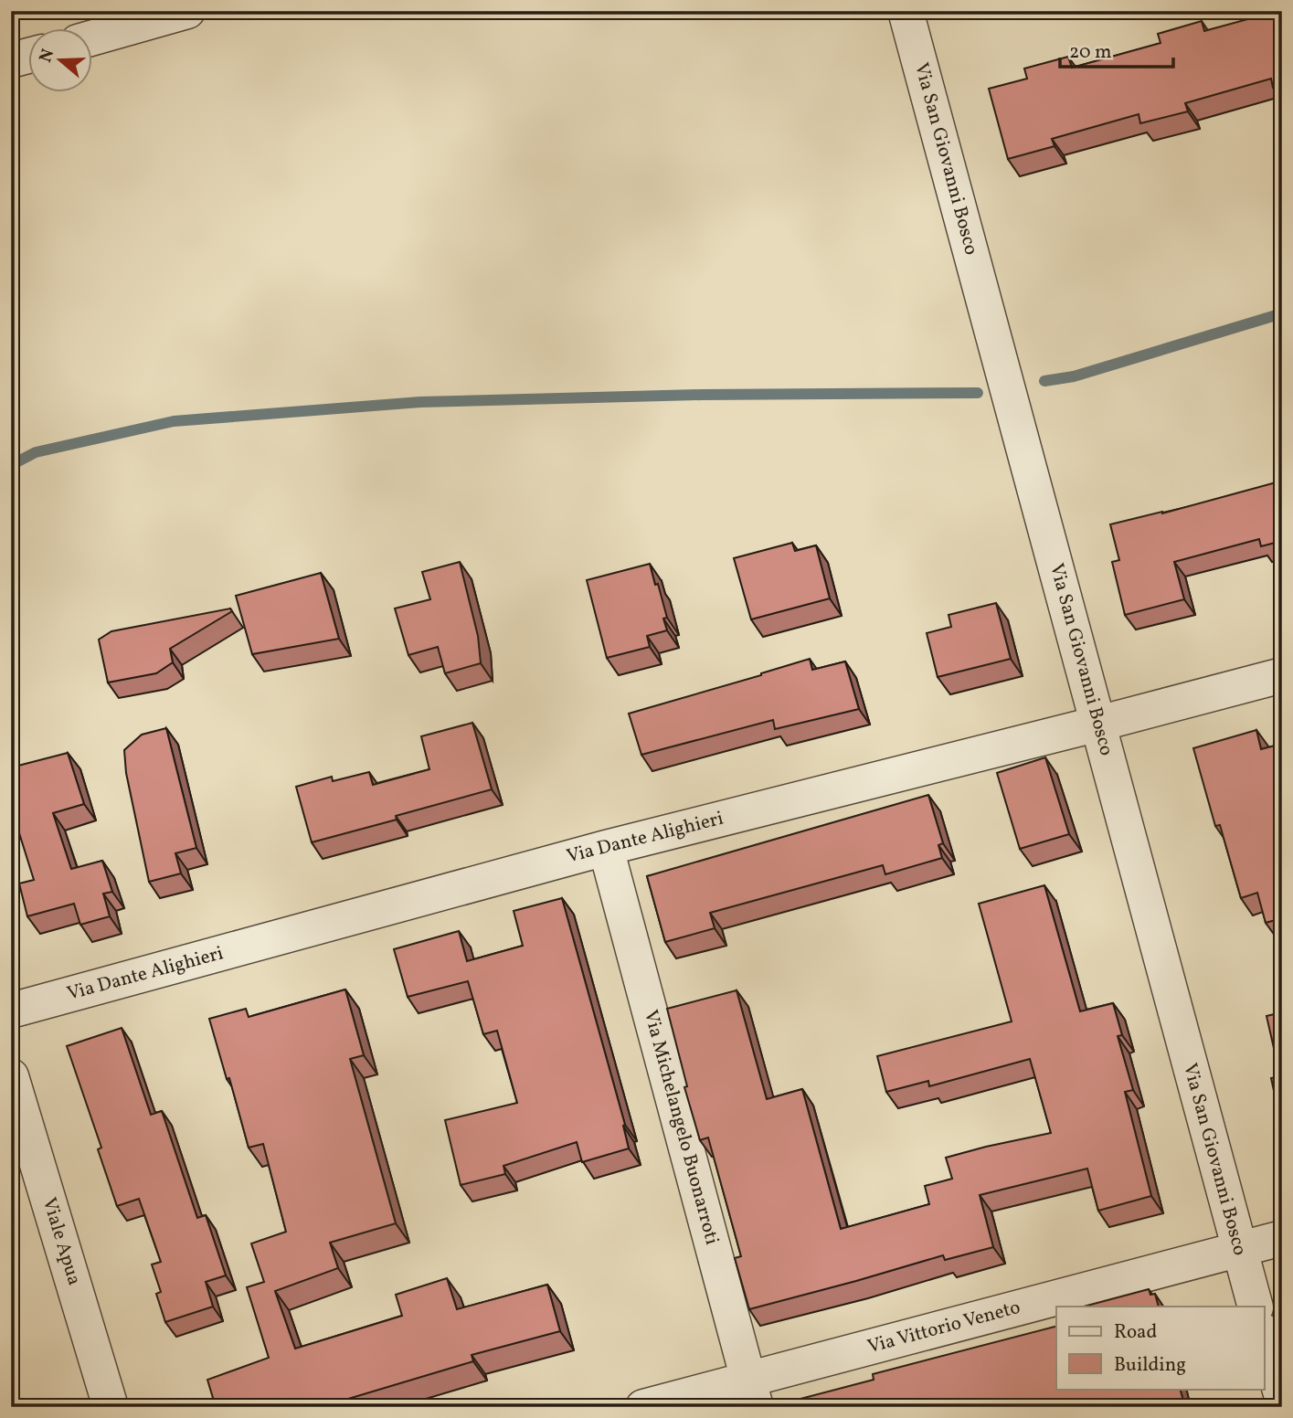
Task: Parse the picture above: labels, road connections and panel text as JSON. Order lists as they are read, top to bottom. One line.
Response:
{"streets":{"street":["Via San Giovanni Bosco","Via Dante Alighieri","Via Michelangelo Buonarroti","Viale Apua","Via Vittorio Veneto"]},"crossings":[["Via San Giovanni Bosco","Via Dante Alighieri"],["Via San Giovanni Bosco","Via Vittorio Veneto"],["Via Dante Alighieri","Via Michelangelo Buonarroti"],["Via Michelangelo Buonarroti","Via Vittorio Veneto"]],"legend":["Road","Building"],"scale_bar":"20 m","north":"left"}
